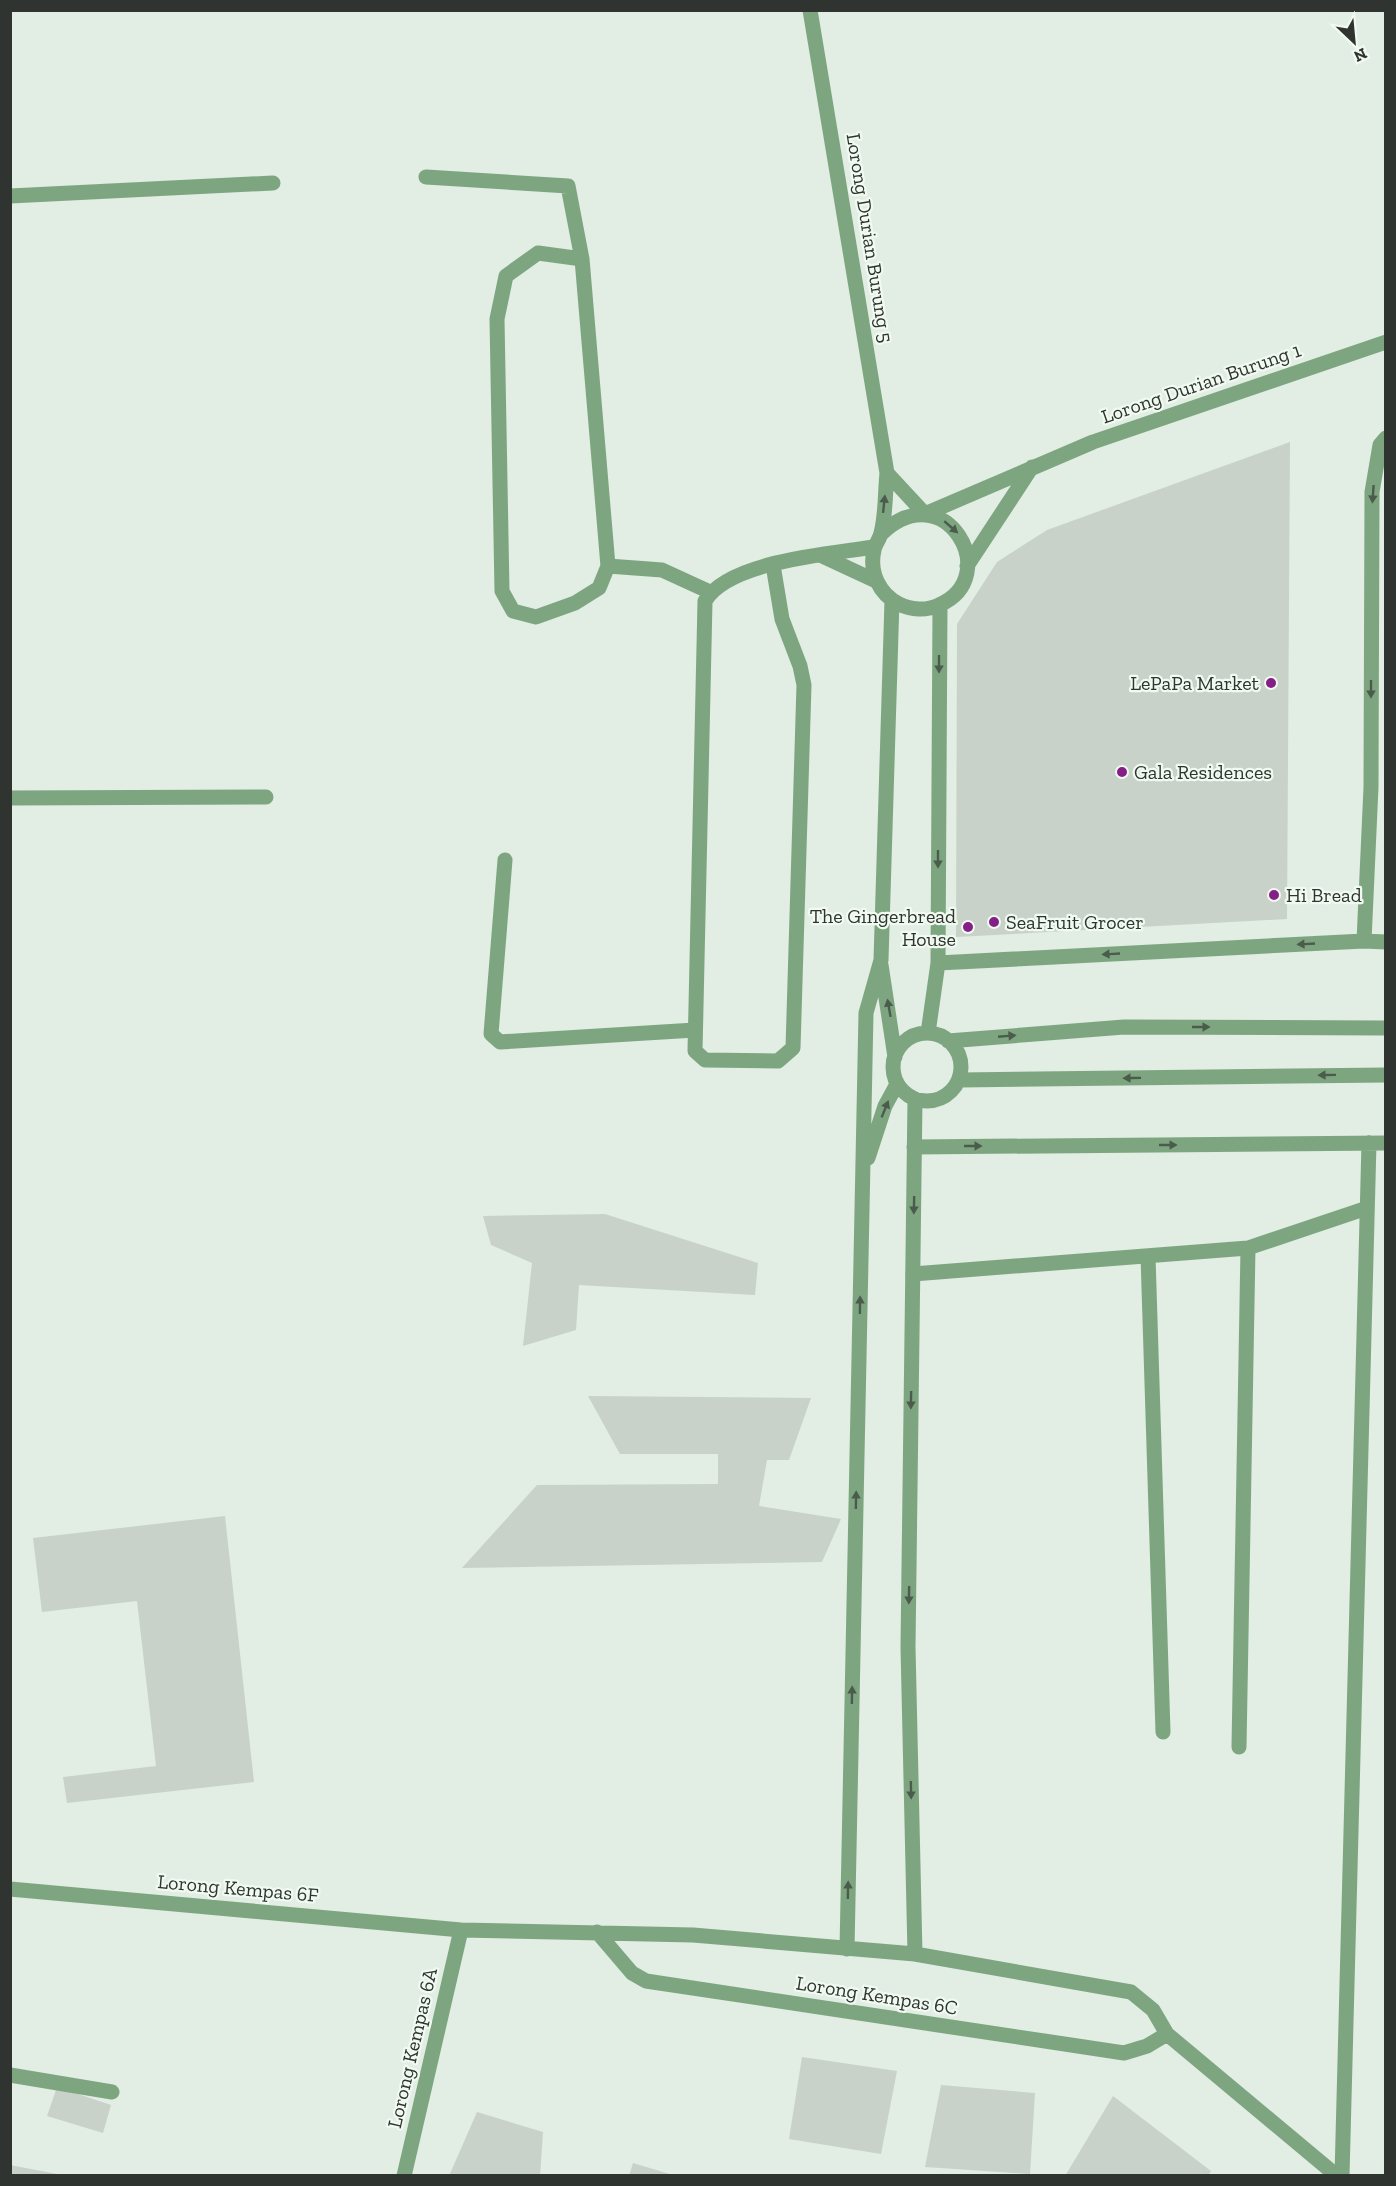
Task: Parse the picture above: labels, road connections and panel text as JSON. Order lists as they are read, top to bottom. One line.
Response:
{"streets":{"street":["Lorong Durian Burung 5","Lorong Durian Burung 1","Lorong Kempas 6F","Lorong Kempas 6C","Lorong Kempas 6A"]},"crossings":[["Lorong Durian Burung 5","Lorong Durian Burung 1"],["Lorong Kempas 6F","Lorong Kempas 6C"],["Lorong Kempas 6F","Lorong Kempas 6A"],["Lorong Kempas 6C","Lorong Kempas 6A"]],"places":["LePaPa Market","Gala Residences","Hi Bread","SeaFruit Grocer","The Gingerbread House"],"north":"bottom right"}
